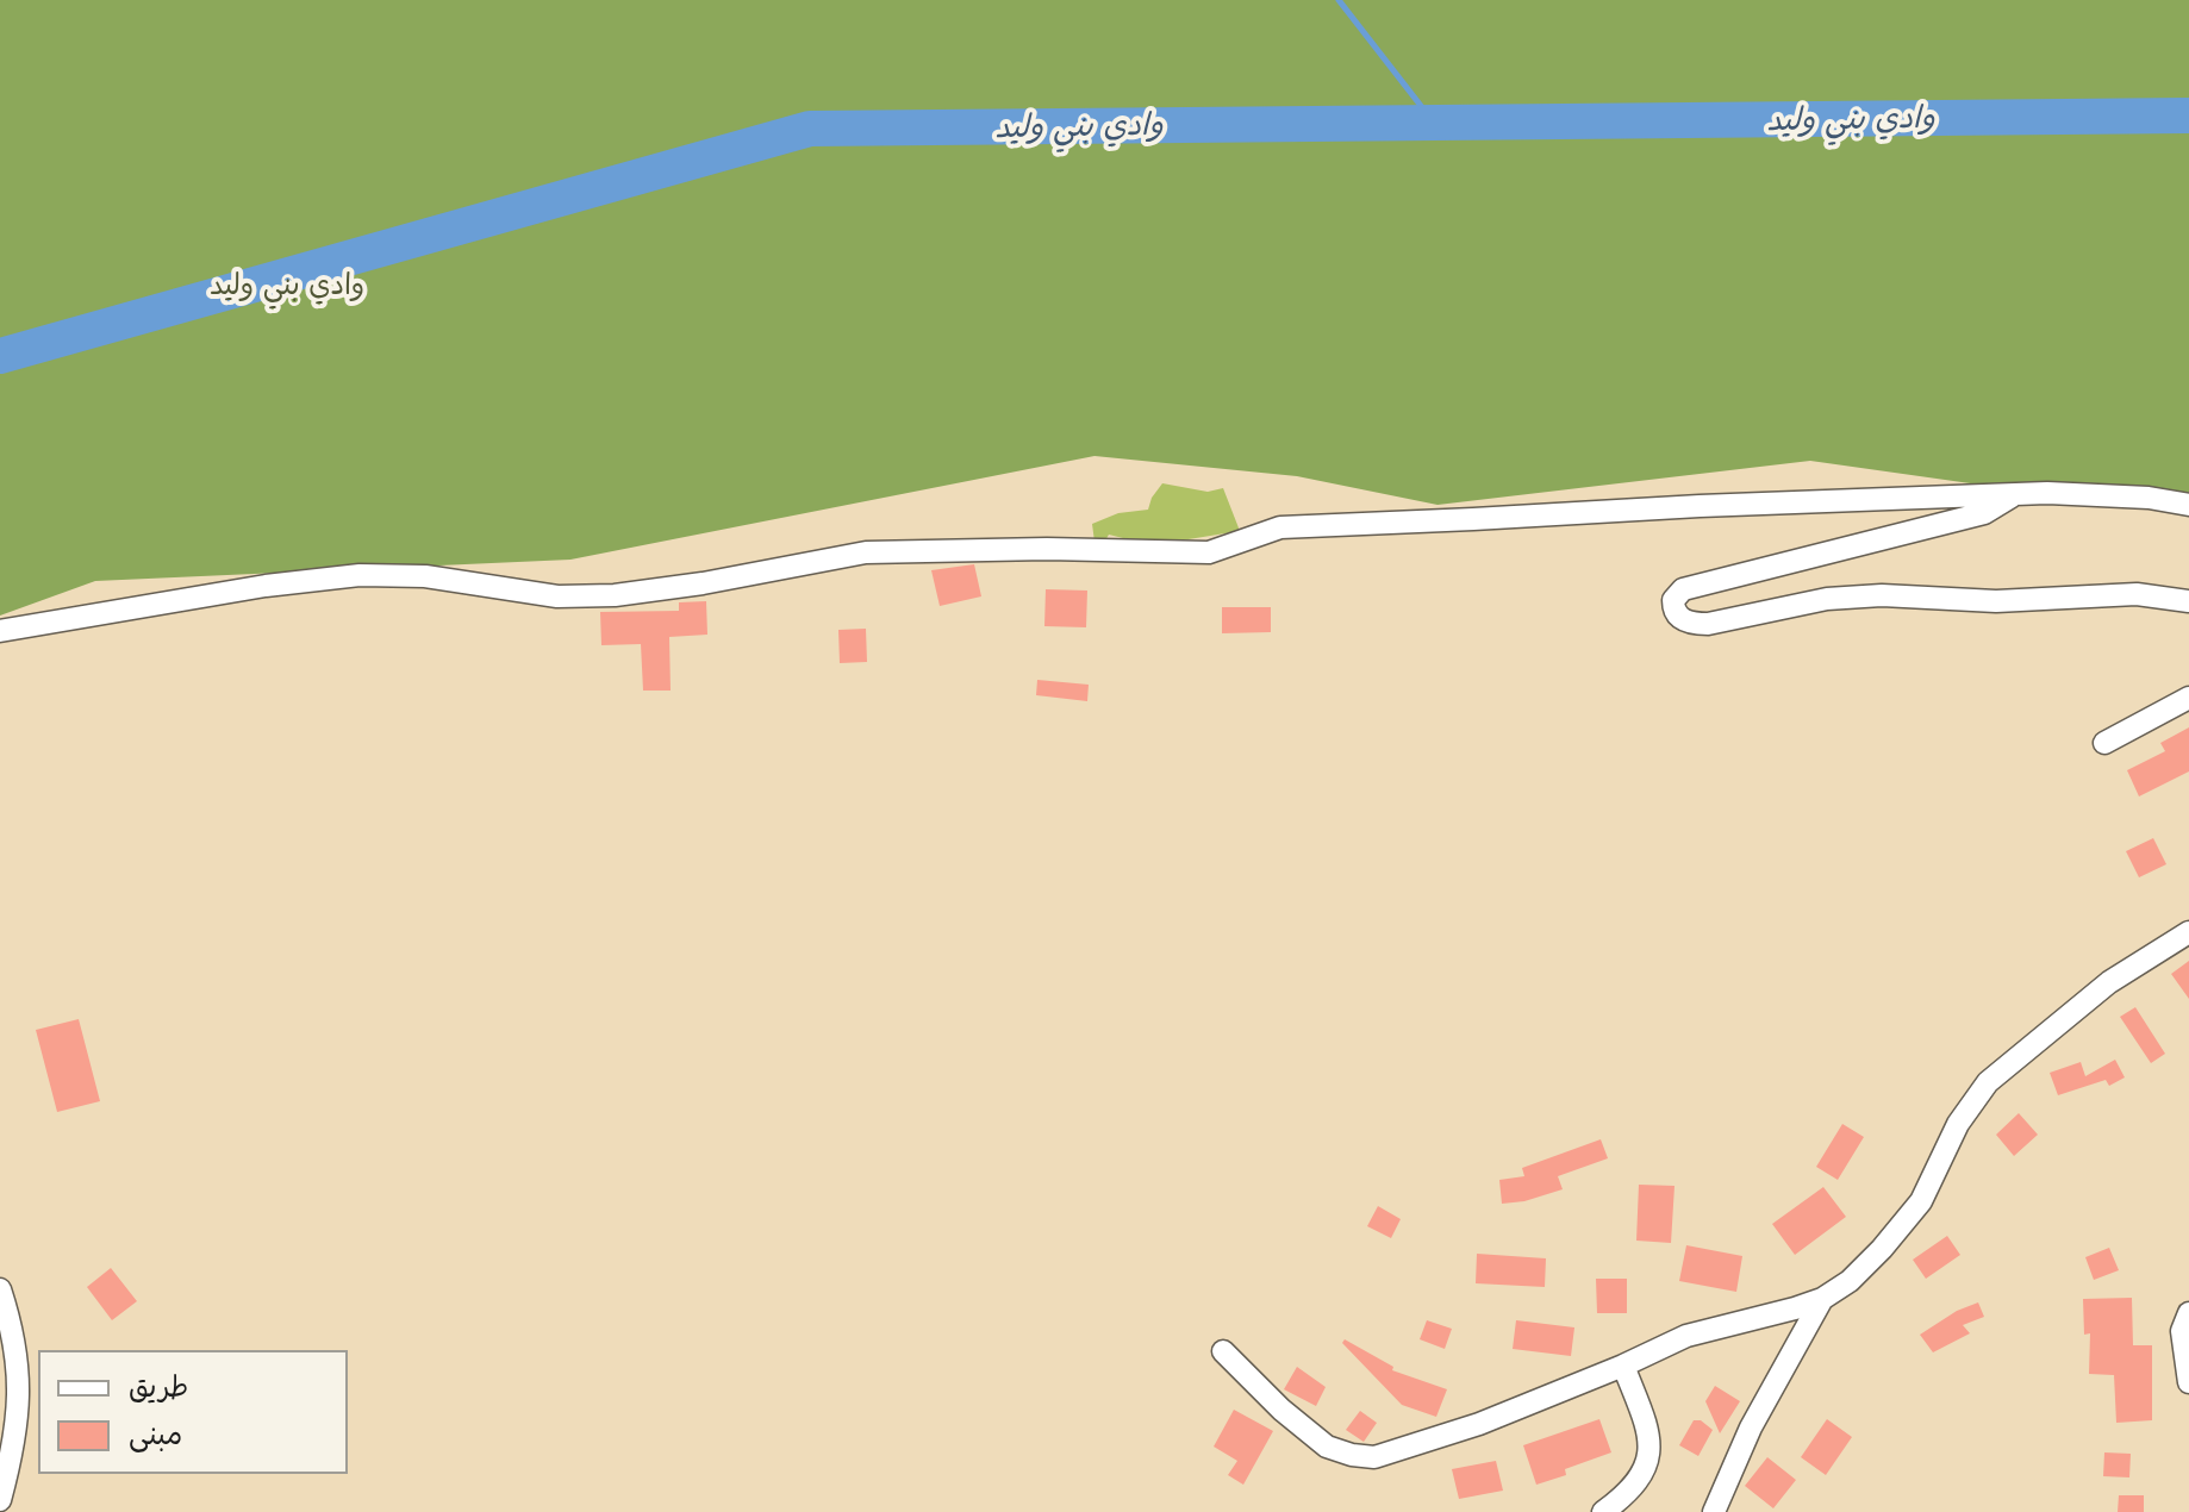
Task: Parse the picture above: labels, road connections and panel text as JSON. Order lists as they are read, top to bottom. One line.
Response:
{"water":["وادي بني وليد"],"parks":["وادي بني وليد"],"legend":["طريق","مبنى"]}
